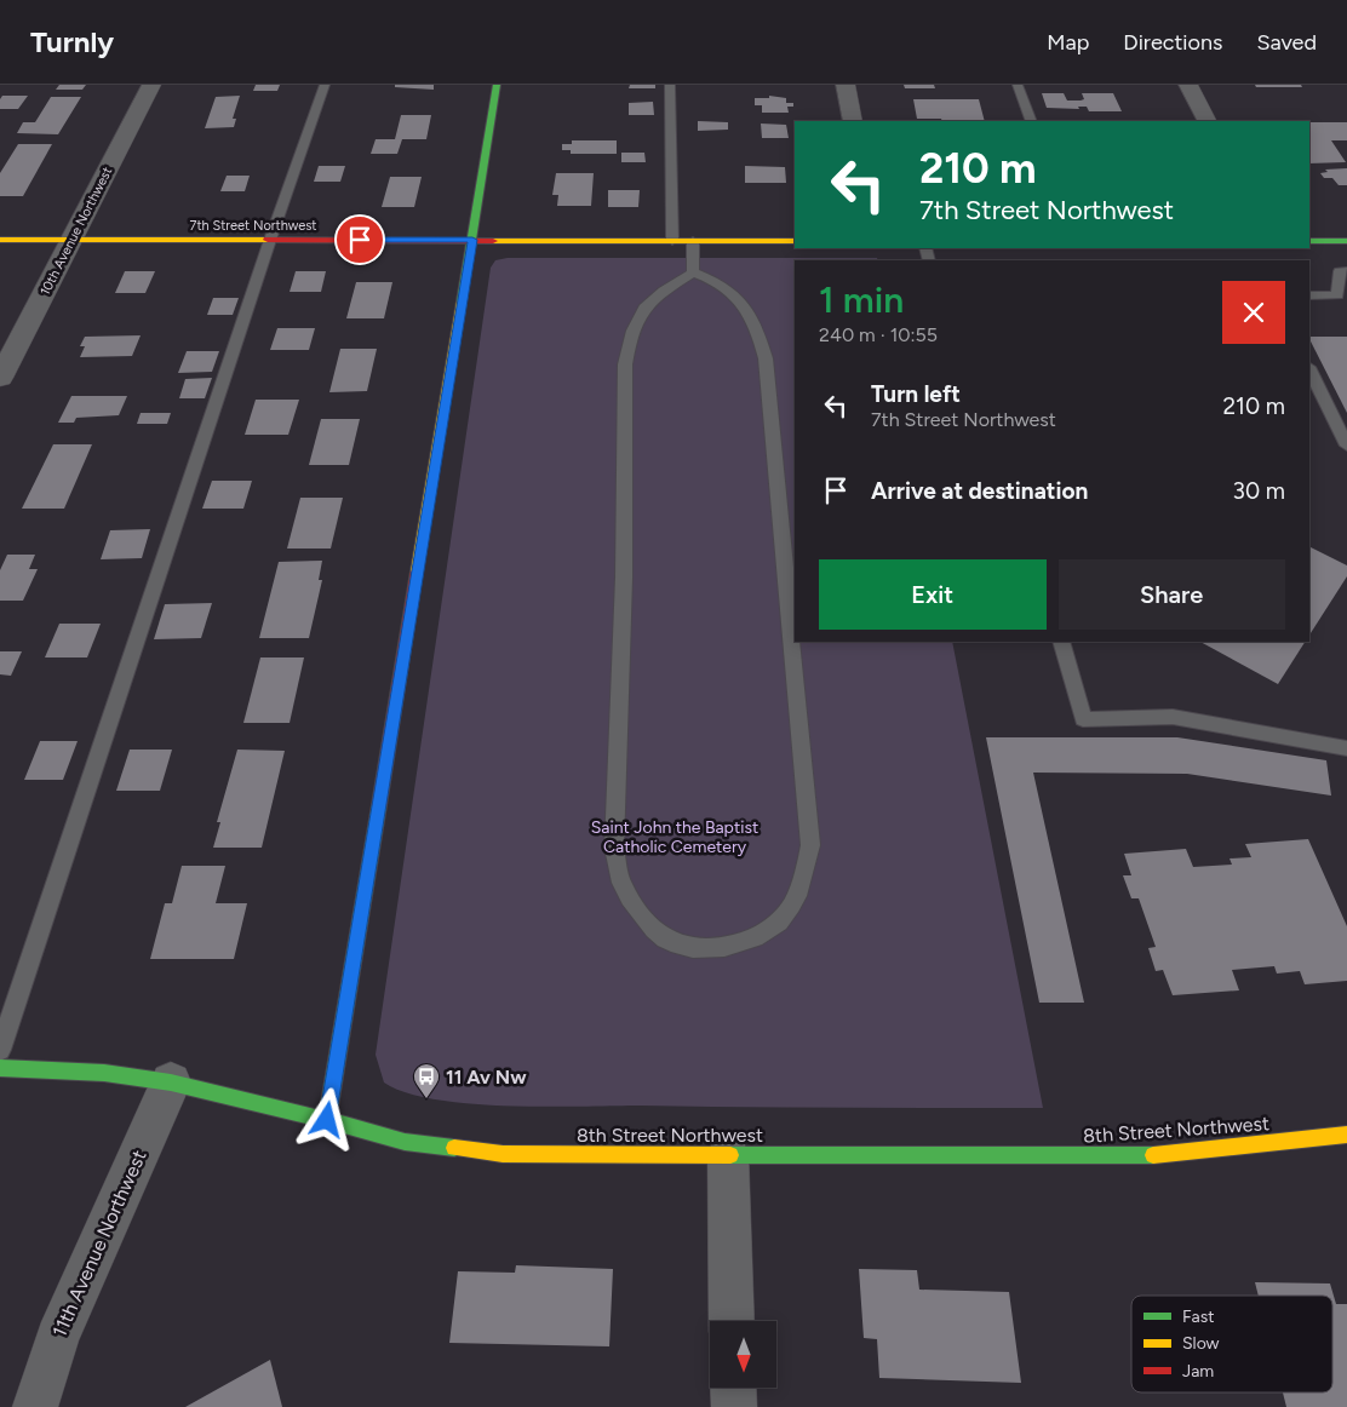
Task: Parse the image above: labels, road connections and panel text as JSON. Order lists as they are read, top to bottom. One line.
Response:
{"streets":{"street":["7th Street Northwest","10th Avenue Northwest","8th Street Northwest","11th Avenue Northwest"]},"crossings":[["7th Street Northwest","10th Avenue Northwest"],["8th Street Northwest","11th Avenue Northwest"]],"parks":["Saint John the Baptist Catholic Cemetery"],"places":{"bus stop":["11 Av Nw"]},"legend":["Fast","Slow","Jam"],"north":"bottom","page":{"header":"Turnly","nav":["Map","Directions","Saved"],"turn":["210 m","7th Street Northwest"],"heading":["1 min","240 m · 10:55"],"list":[{"name":"Turn left","note":"7th Street Northwest","value":"210 m"},{"name":"Arrive at destination","value":"30 m"}],"buttons":["Exit","Share"]}}
